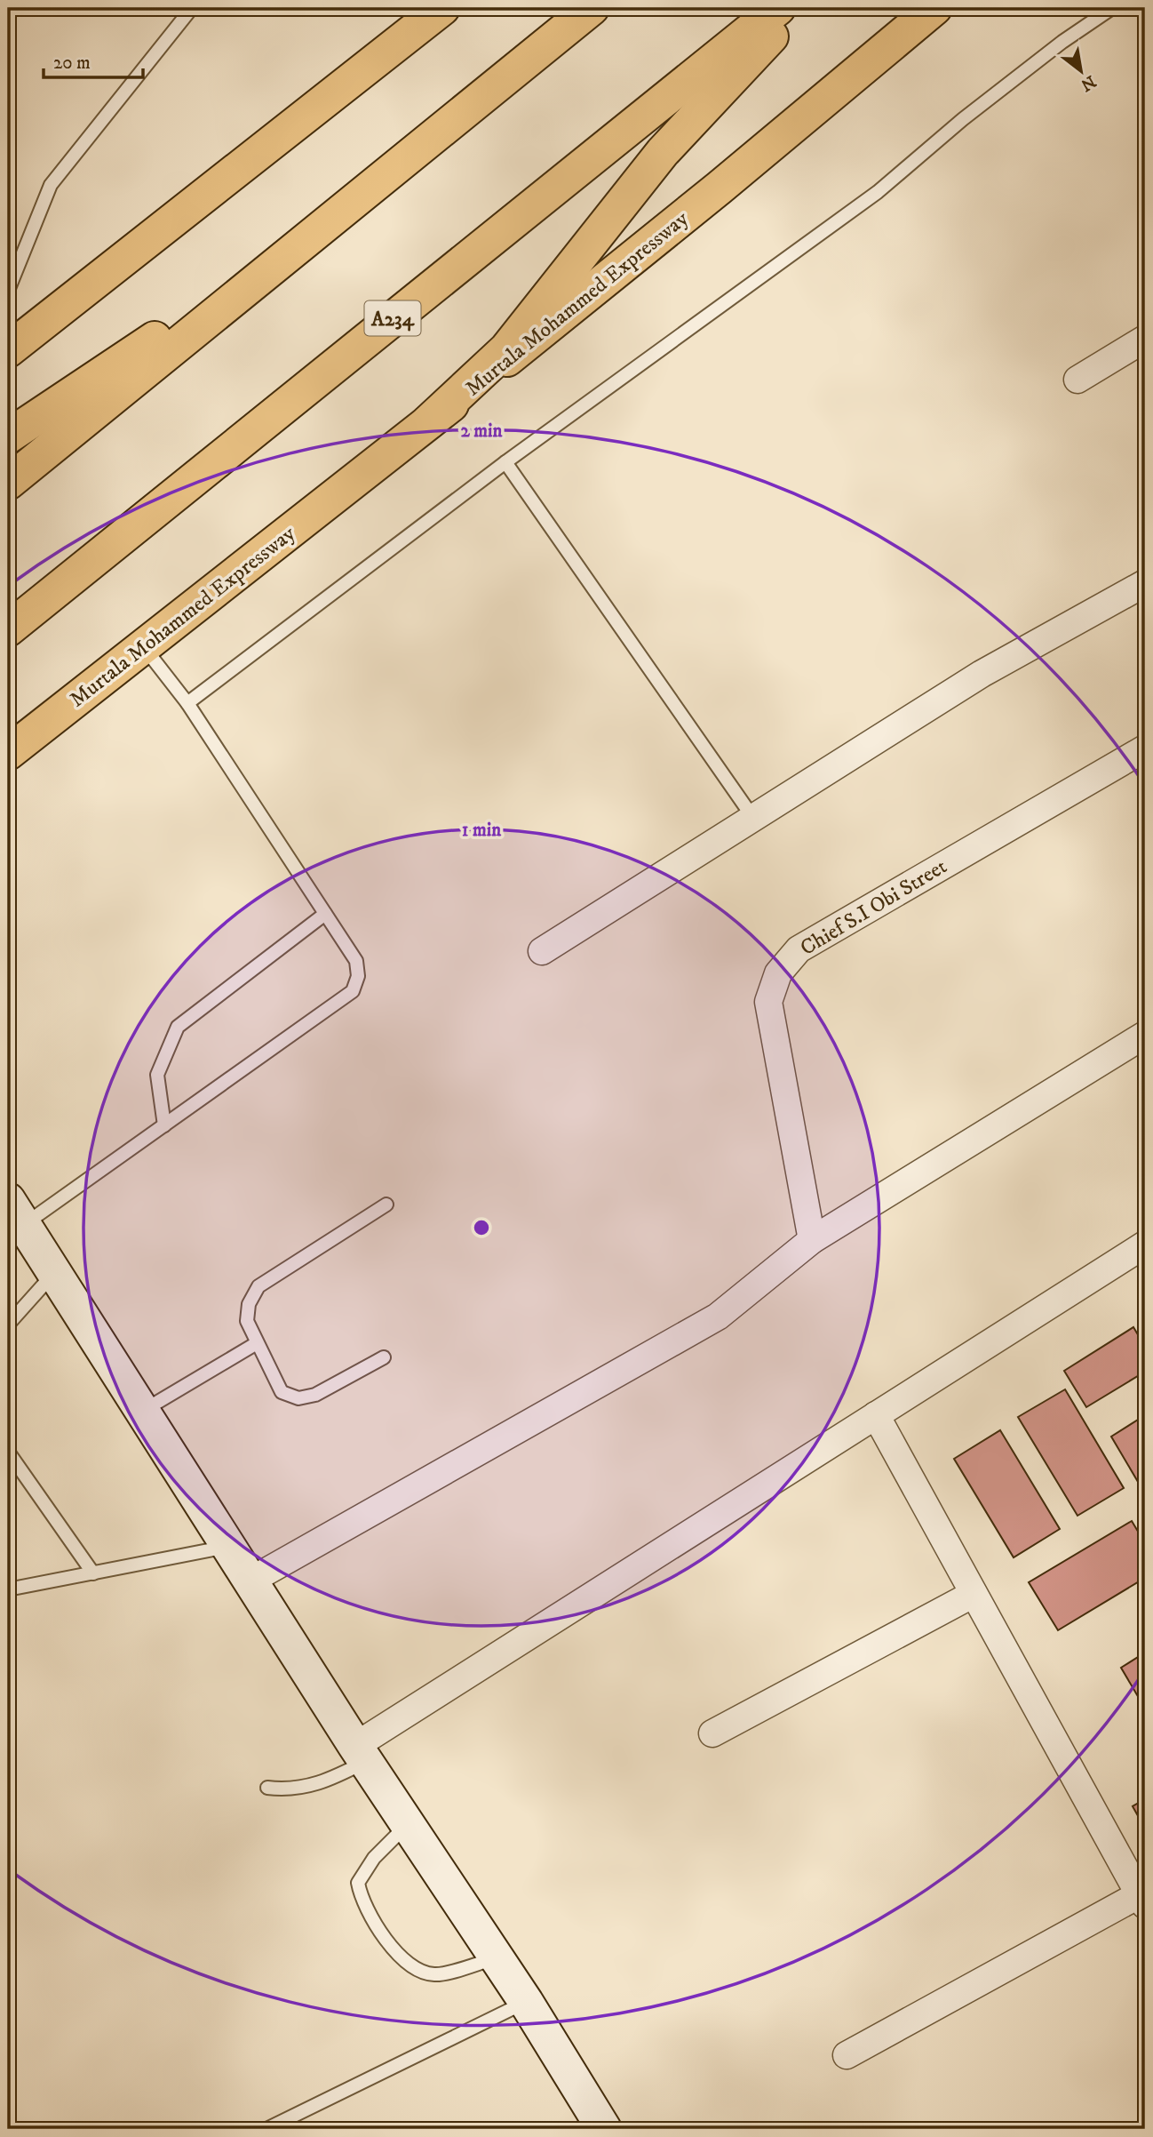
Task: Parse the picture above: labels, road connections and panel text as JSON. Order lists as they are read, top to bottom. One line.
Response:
{"streets":{"highway":["Murtala Mohammed Expressway","A234"],"street":["Chief S.I Obi Street"]},"scale_bar":"20 m","north":"bottom right","rings":["2 min","1 min"]}
